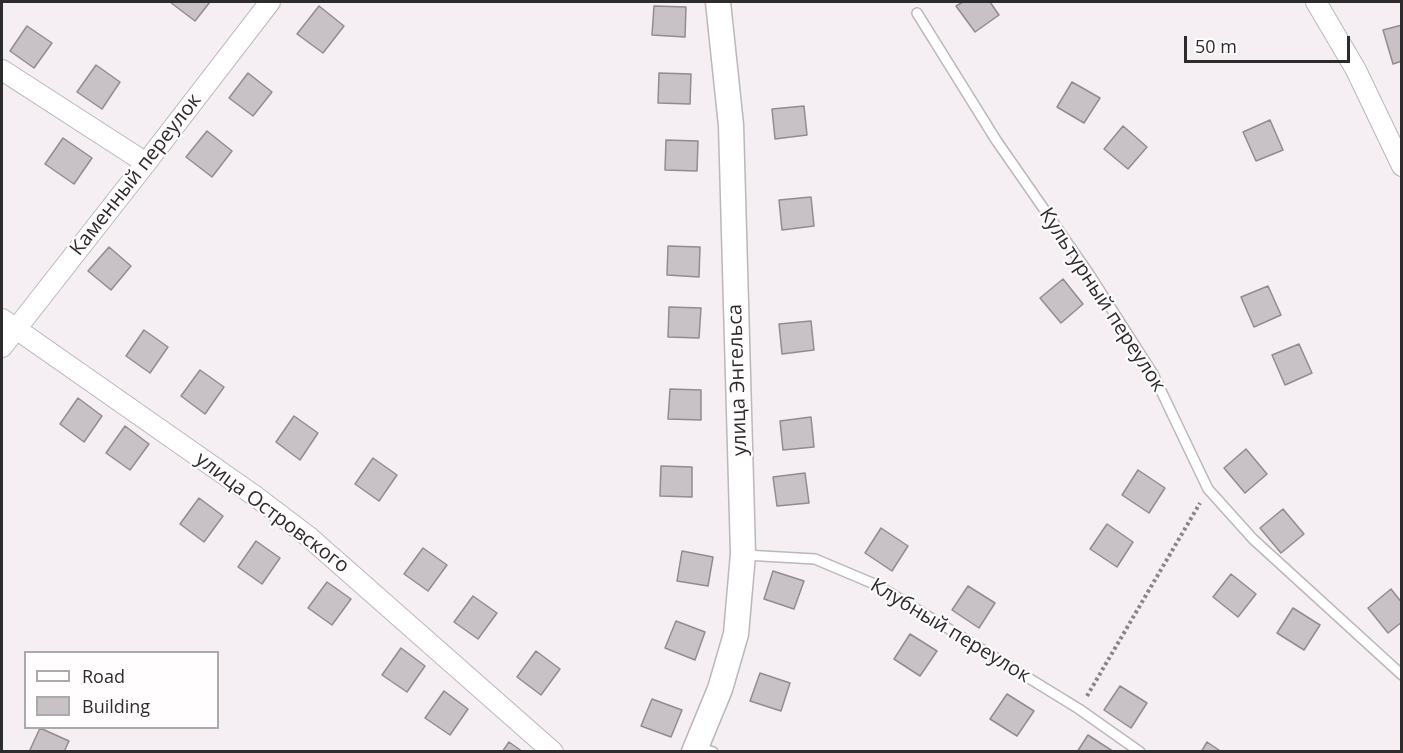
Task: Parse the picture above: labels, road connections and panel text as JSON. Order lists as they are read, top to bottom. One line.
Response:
{"streets":{"street":["Каменный переулок","улица Энгельса","улица Островского"],"lane":["Культурный переулок","Клубный переулок"]},"crossings":[["Каменный переулок","улица Островского"],["улица Энгельса","Клубный переулок"]],"legend":["Road","Building"],"scale_bar":"50 m"}
